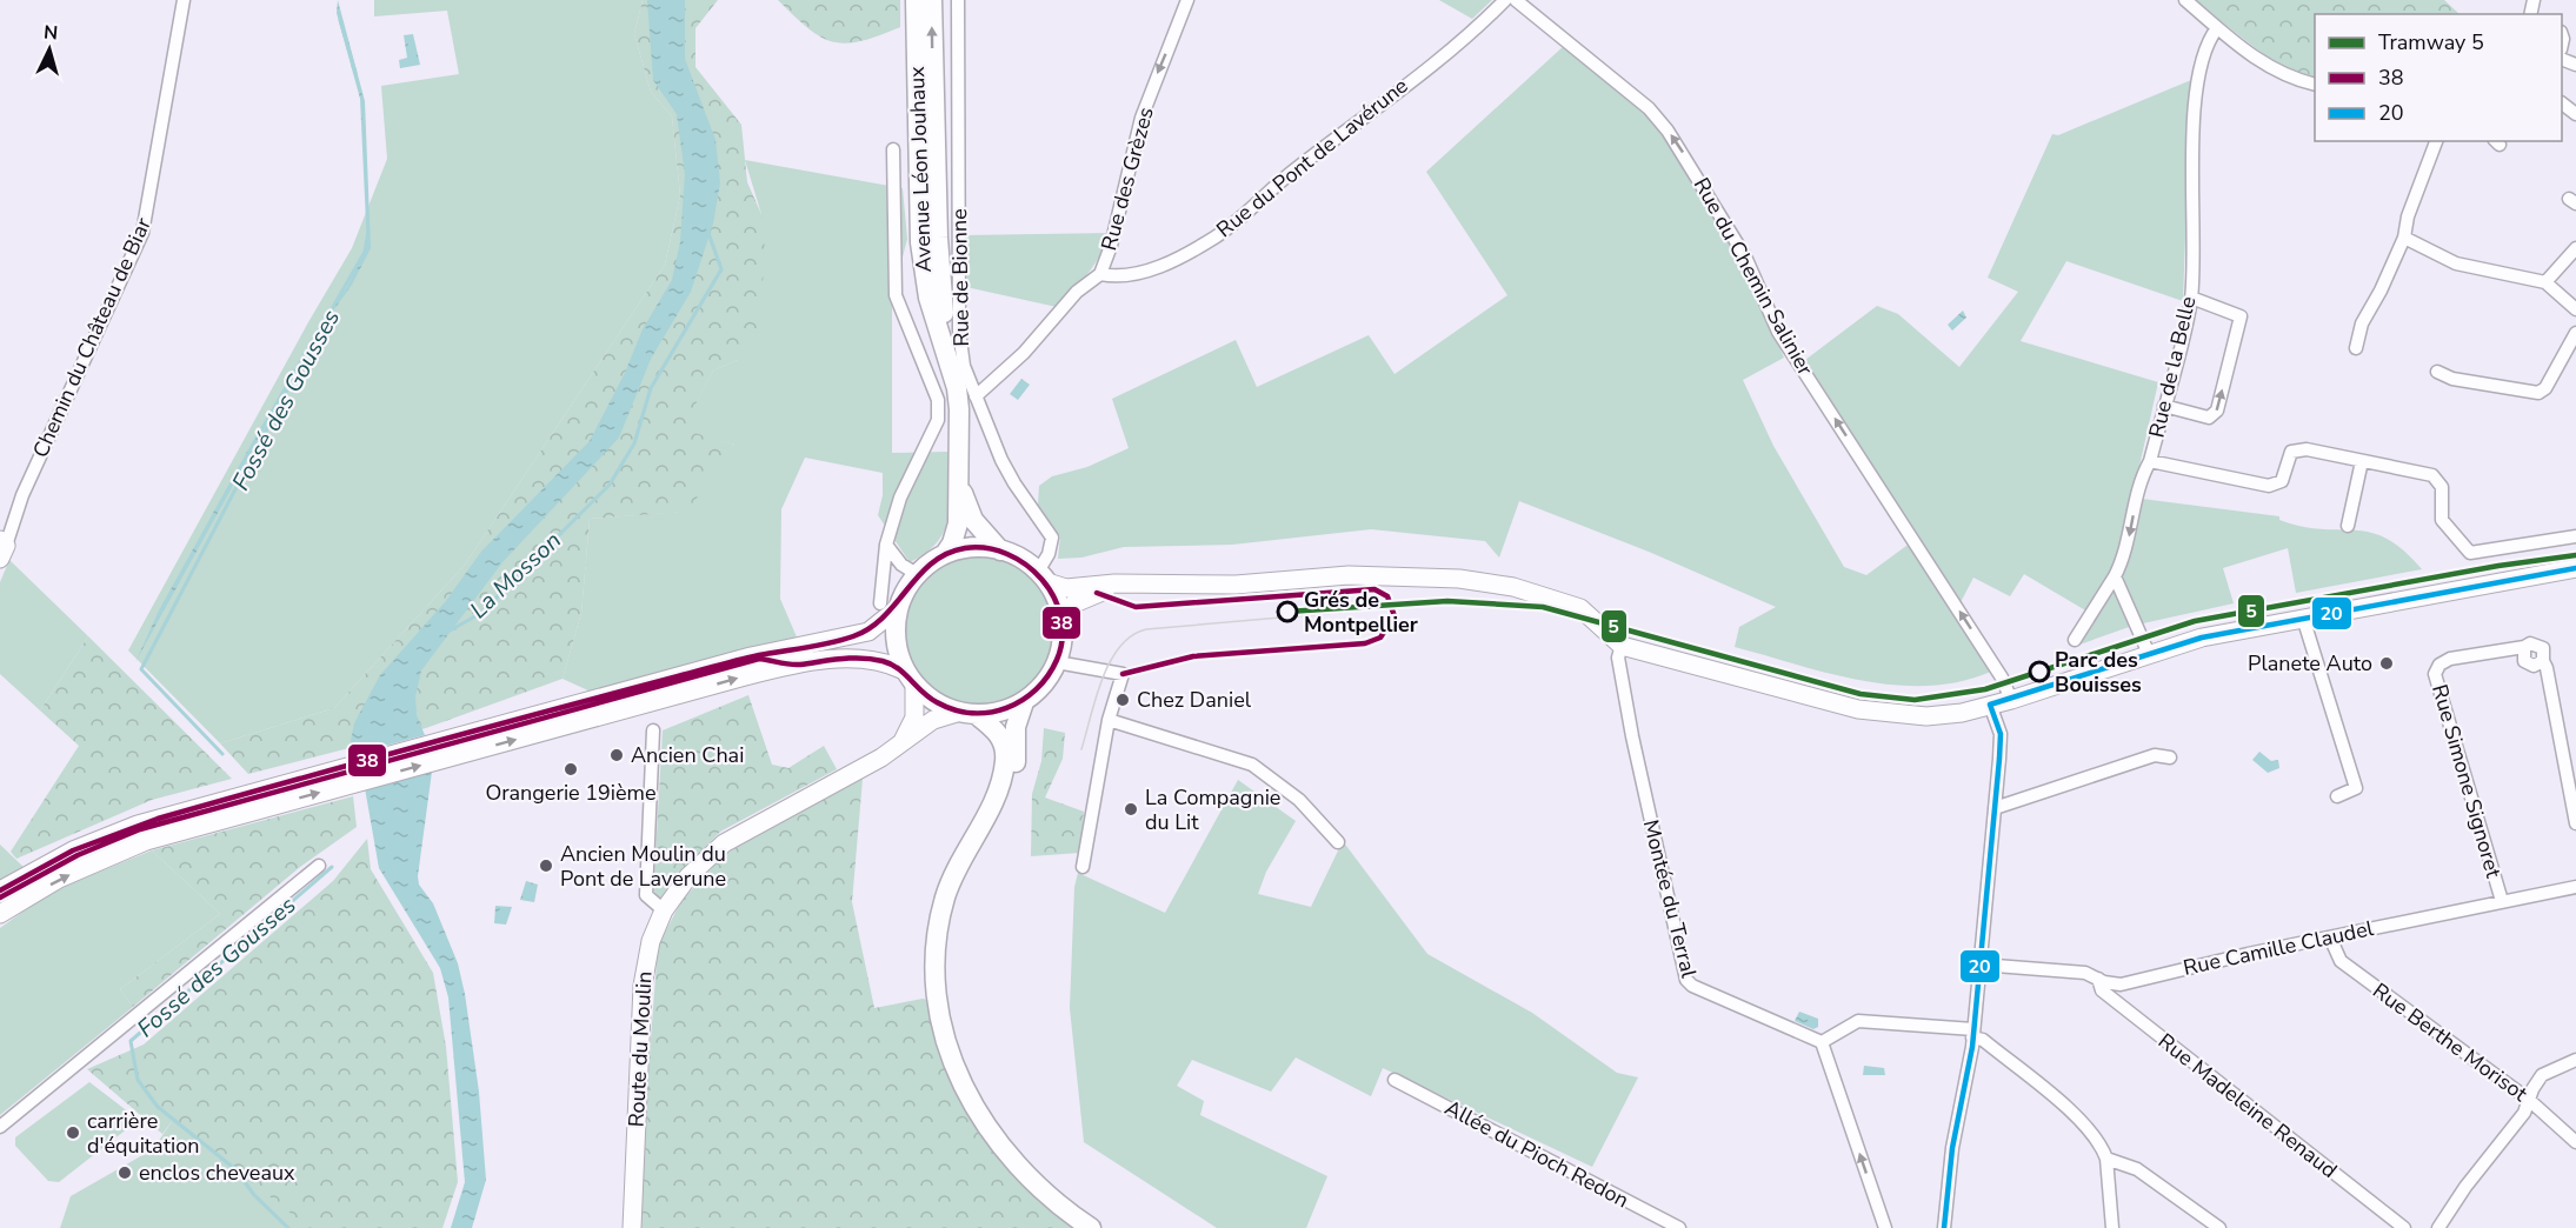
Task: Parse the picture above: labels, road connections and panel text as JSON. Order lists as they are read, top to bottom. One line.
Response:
{"streets":{"main road":["Avenue Léon Jouhaux","Route du Moulin"],"street":["Rue du Pont de Lavérune","Rue des Grèzes","Rue du Chemin Salinier","Rue de Bionne","Chemin du Château de Biar","Rue de la Belle","Rue Simone Signoret","Montée du Terral","Rue Camille Claudel","Rue Berthe Morisot","Rue Madeleine Renaud","Allée du Pioch Redon"]},"crossings":[["Rue du Pont de Lavérune","Rue des Grèzes"],["Avenue Léon Jouhaux","Rue de Bionne"],["Avenue Léon Jouhaux","Route du Moulin"],["Rue des Grèzes","Rue de Bionne"],["Rue de Bionne","Route du Moulin"],["Rue Simone Signoret","Rue Camille Claudel"],["Rue Camille Claudel","Rue Berthe Morisot"],["Rue Camille Claudel","Rue Madeleine Renaud"]],"one_way":["Rue des Grèzes","Rue du Chemin Salinier"],"water":["Fossé des Gousses","La Mosson"],"places":["Grés de Montpellier","Planete Auto","Parc des Bouisses","Chez Daniel","Ancien Chai","Orangerie 19ième","La Compagnie du Lit","Ancien Moulin du Pont de Laverune","carrière d'équitation","enclos cheveaux"],"lines":["transit line 38","tram line 5","transit line 20"],"legend":["Tramway 5","38","20"],"north":"top"}
